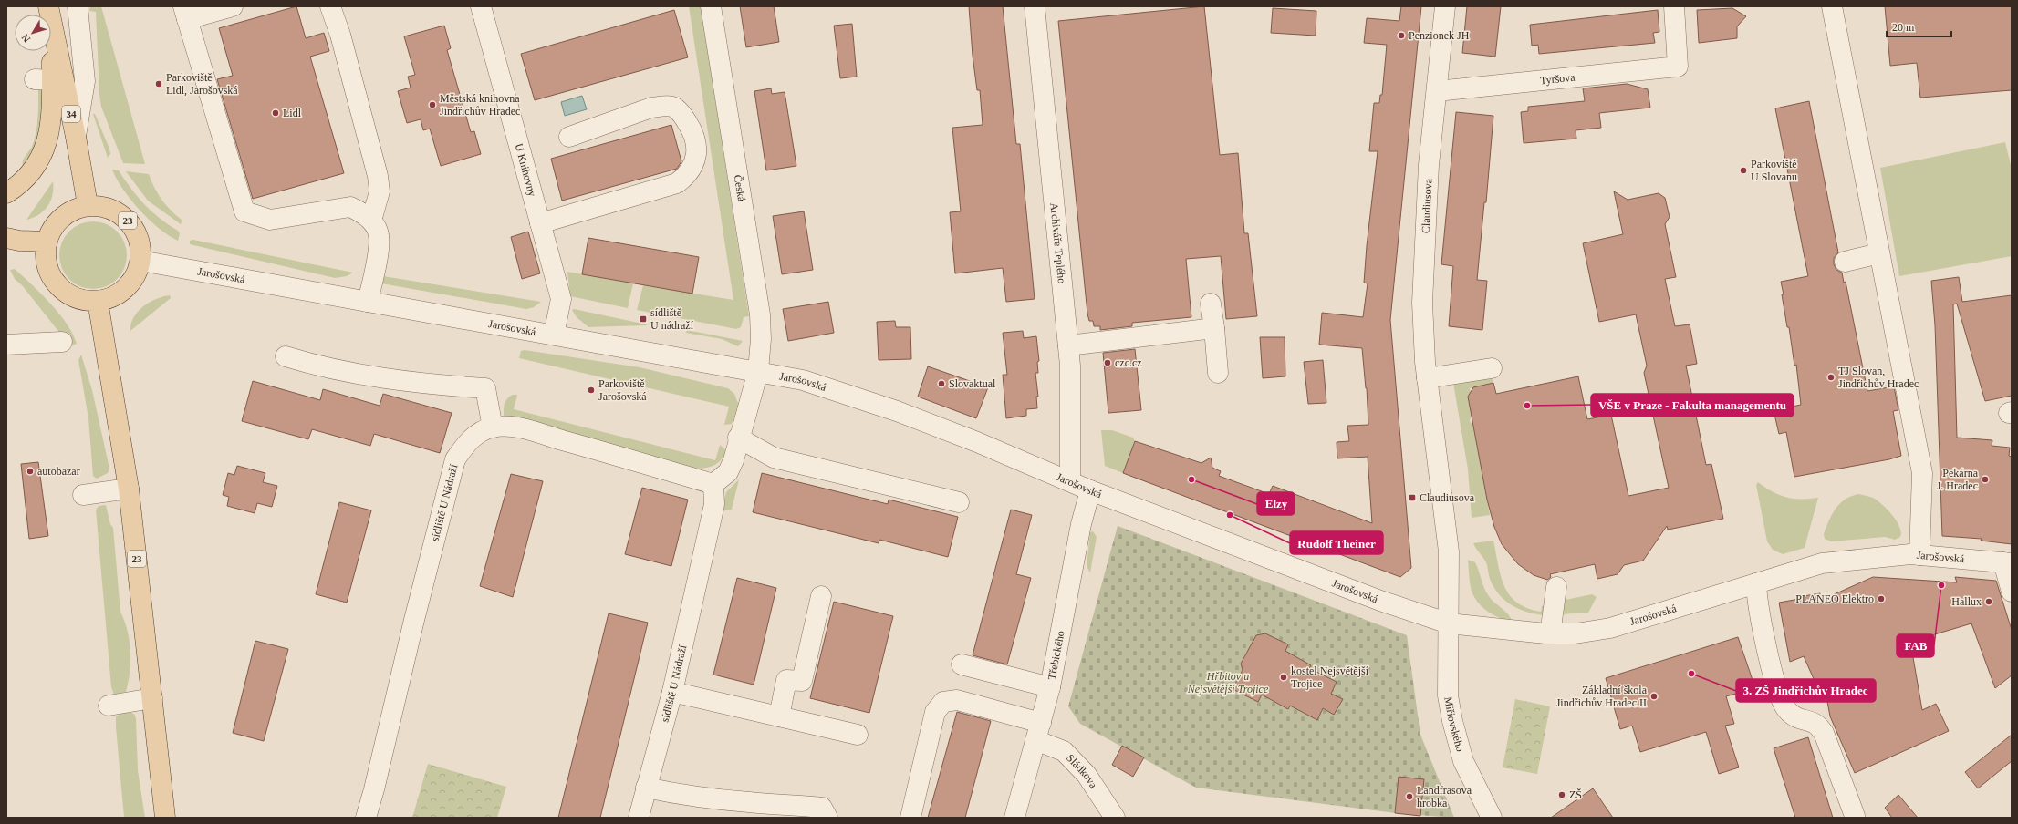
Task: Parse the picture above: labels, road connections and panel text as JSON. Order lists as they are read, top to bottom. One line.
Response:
{"streets":{"main road":["34","23"],"street":["Tyršova","U Knihovny","Česká","Claudiusova","Archiváře Teplého","Jarošovská","sídliště U Nádraží","Třebického","Miřiovského","Sládkova"]},"crossings":[["Tyršova","Claudiusova"],["34","23"],["34","Jarošovská"],["U Knihovny","Jarošovská"],["Česká","Jarošovská"],["Claudiusova","Jarošovská"],["Claudiusova","Miřiovského"],["23","Jarošovská"],["Archiváře Teplého","Jarošovská"],["Jarošovská","Třebického"],["Jarošovská","Miřiovského"],["Třebického","Sládkova"]],"parks":["Hřbitov u Nejsvětější Trojice"],"places":{"other":["Penzionek JH","Parkoviště Lidl, Jarošovská","Městská knihovna Jindřichův Hradec","Lidl","Parkoviště U Slovanu","czc.cz","TJ Slovan, Jindřichův Hradec","Slovaktual","Parkoviště Jarošovská","VŠE v Praze - Fakulta managementu","autobazar","Elzy","Pekárna J. Hradec","Rudolf Theiner","FAB","PLANEO Elektro","Hallux","3. ZŠ Jindřichův Hradec","kostel Nejsvětější Trojice","Základní škola Jindřichův Hradec II","ZŠ","Landfrasova hrobka"],"transit":["sídliště U nádraží","Claudiusova"]},"scale_bar":"20 m","north":"bottom left"}
